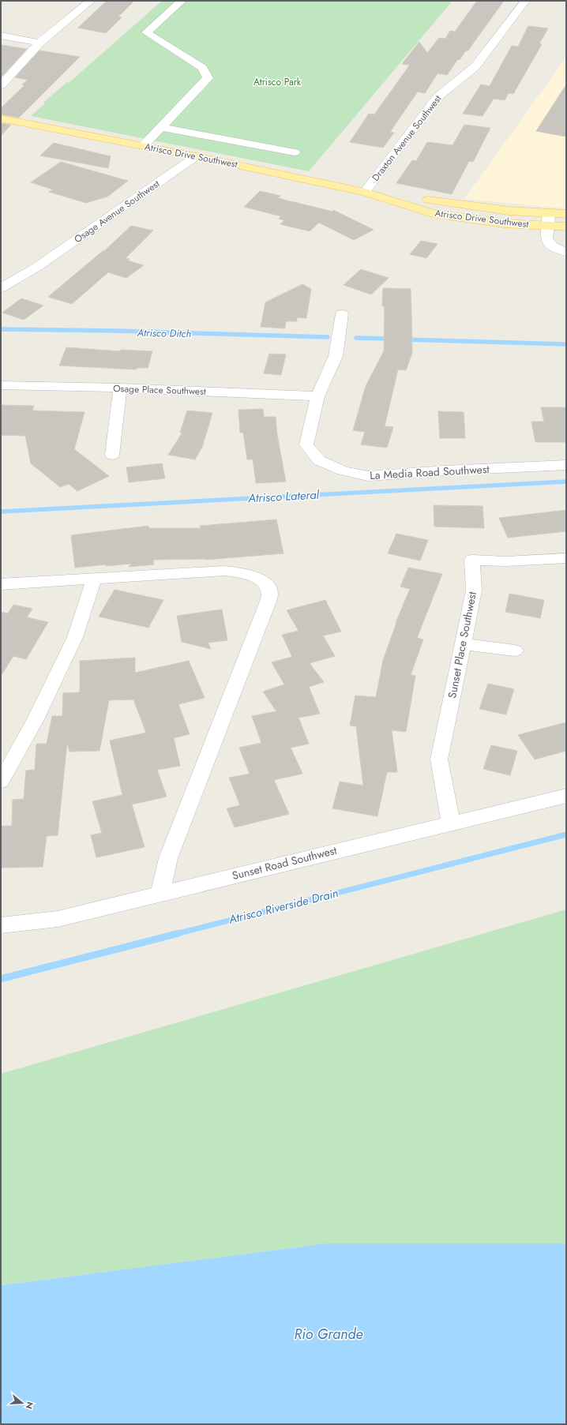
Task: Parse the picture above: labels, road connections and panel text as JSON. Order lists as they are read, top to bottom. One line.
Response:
{"streets":{"main road":["Atrisco Drive Southwest"],"street":["Draxton Avenue Southwest","Osage Avenue Southwest","Osage Place Southwest","La Media Road Southwest","Sunset Place Southwest","Sunset Road Southwest"]},"crossings":[["Draxton Avenue Southwest","Atrisco Drive Southwest"],["Atrisco Drive Southwest","Osage Avenue Southwest"],["Osage Place Southwest","La Media Road Southwest"],["Sunset Place Southwest","Sunset Road Southwest"]],"water":["Atrisco Ditch","Atrisco Lateral","Atrisco Riverside Drain","Rio Grande"],"parks":["Atrisco Park"],"north":"right"}
